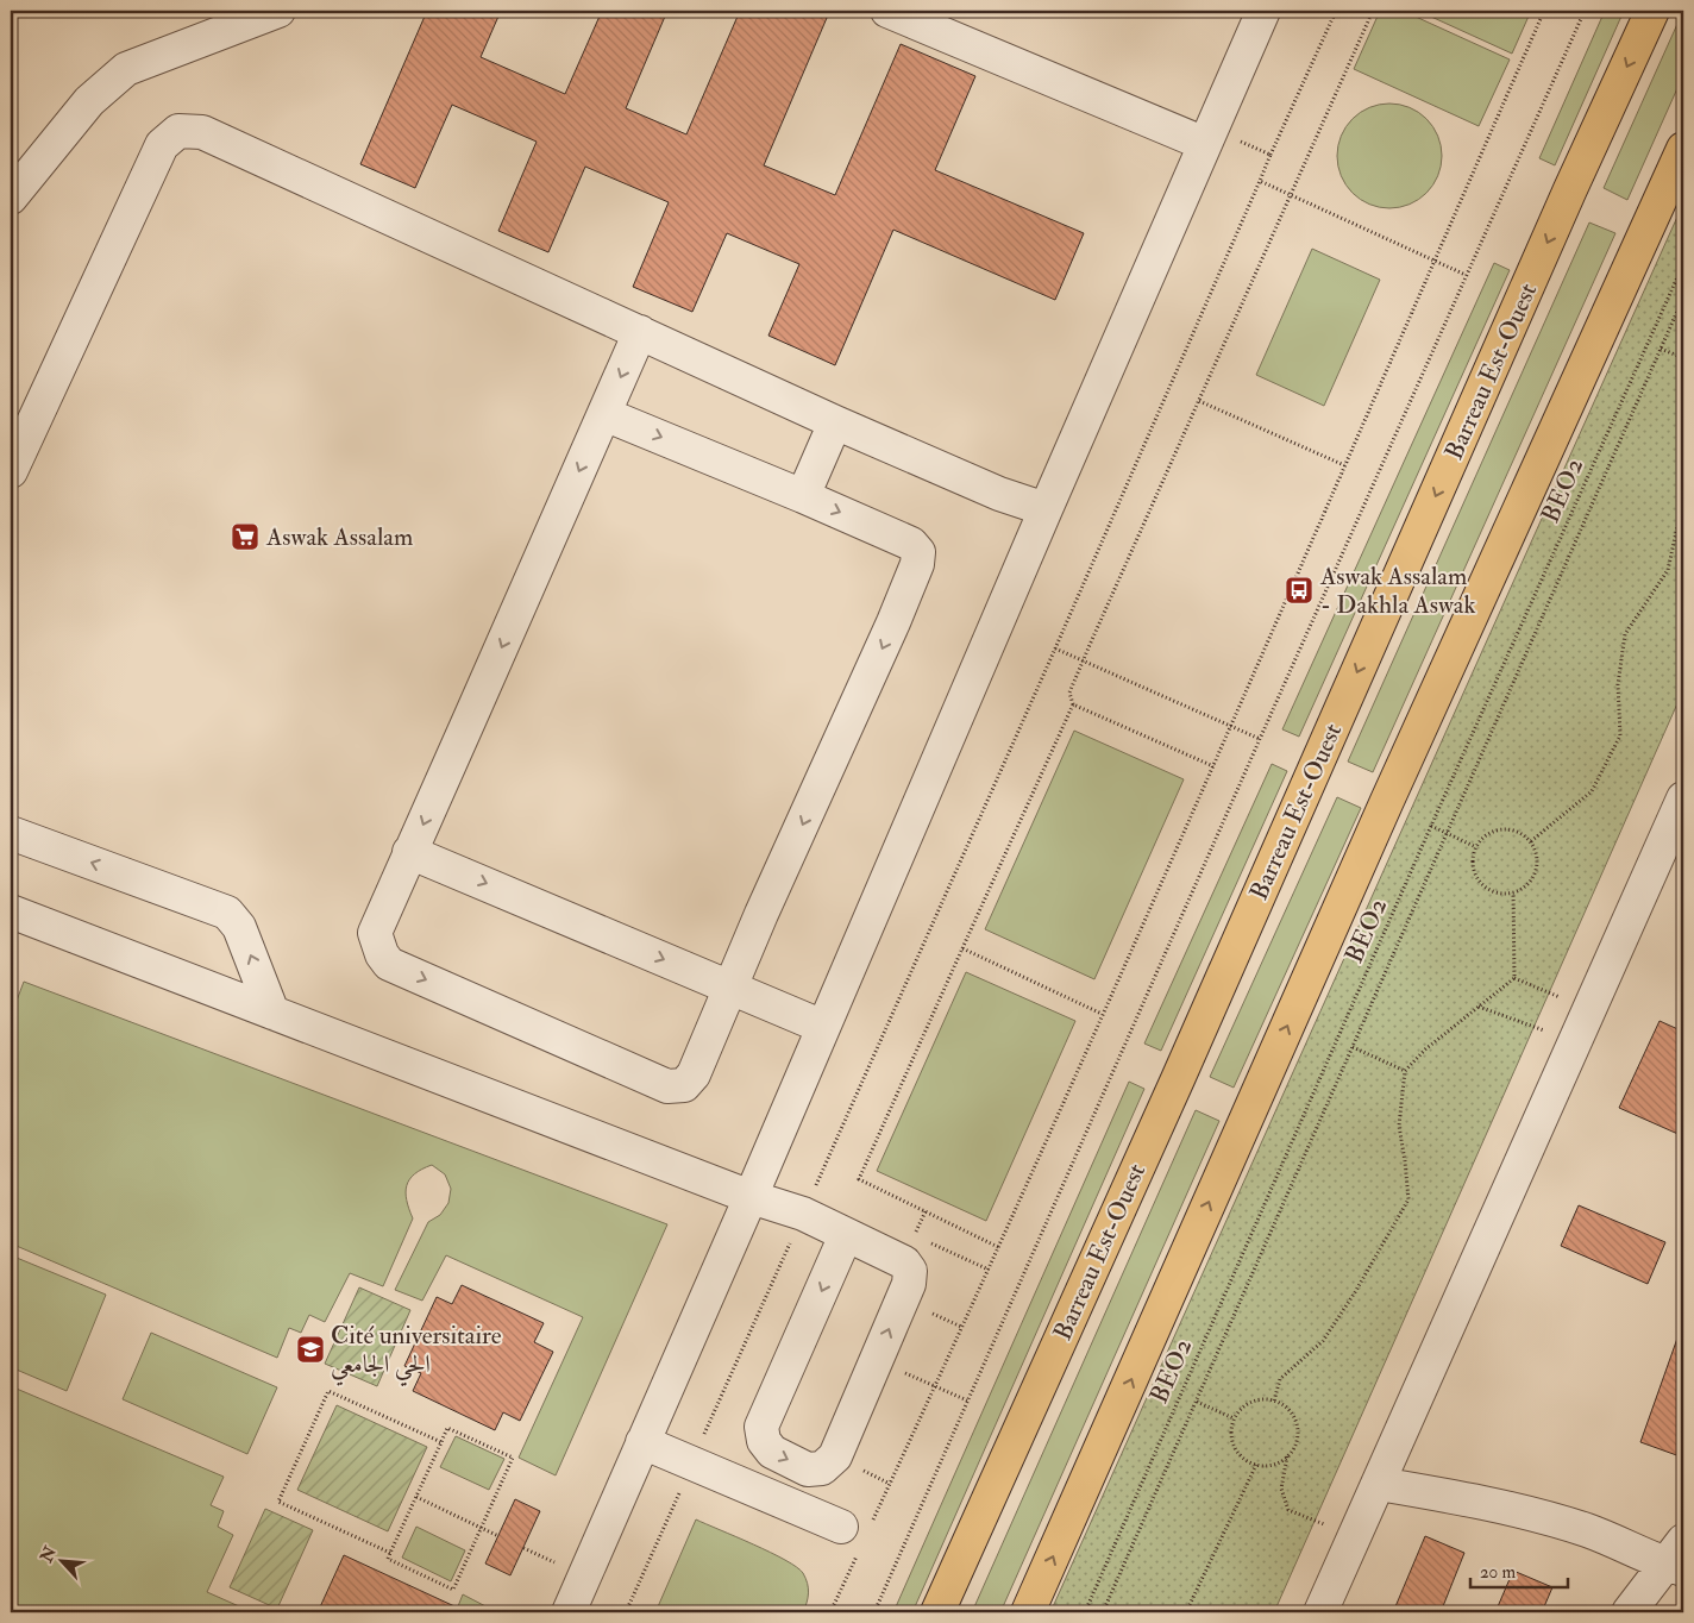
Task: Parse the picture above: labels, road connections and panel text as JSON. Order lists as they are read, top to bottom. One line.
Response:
{"streets":{"main road":["Barreau Est-Ouest"],"path":["BEO2"]},"places":{"supermarket":["Aswak Assalam"],"bus stop":["Aswak Assalam - Dakhla Aswak"],"school or university":["Cité universitaire الحي الجامعي"]},"scale_bar":"20 m","north":"top left"}
